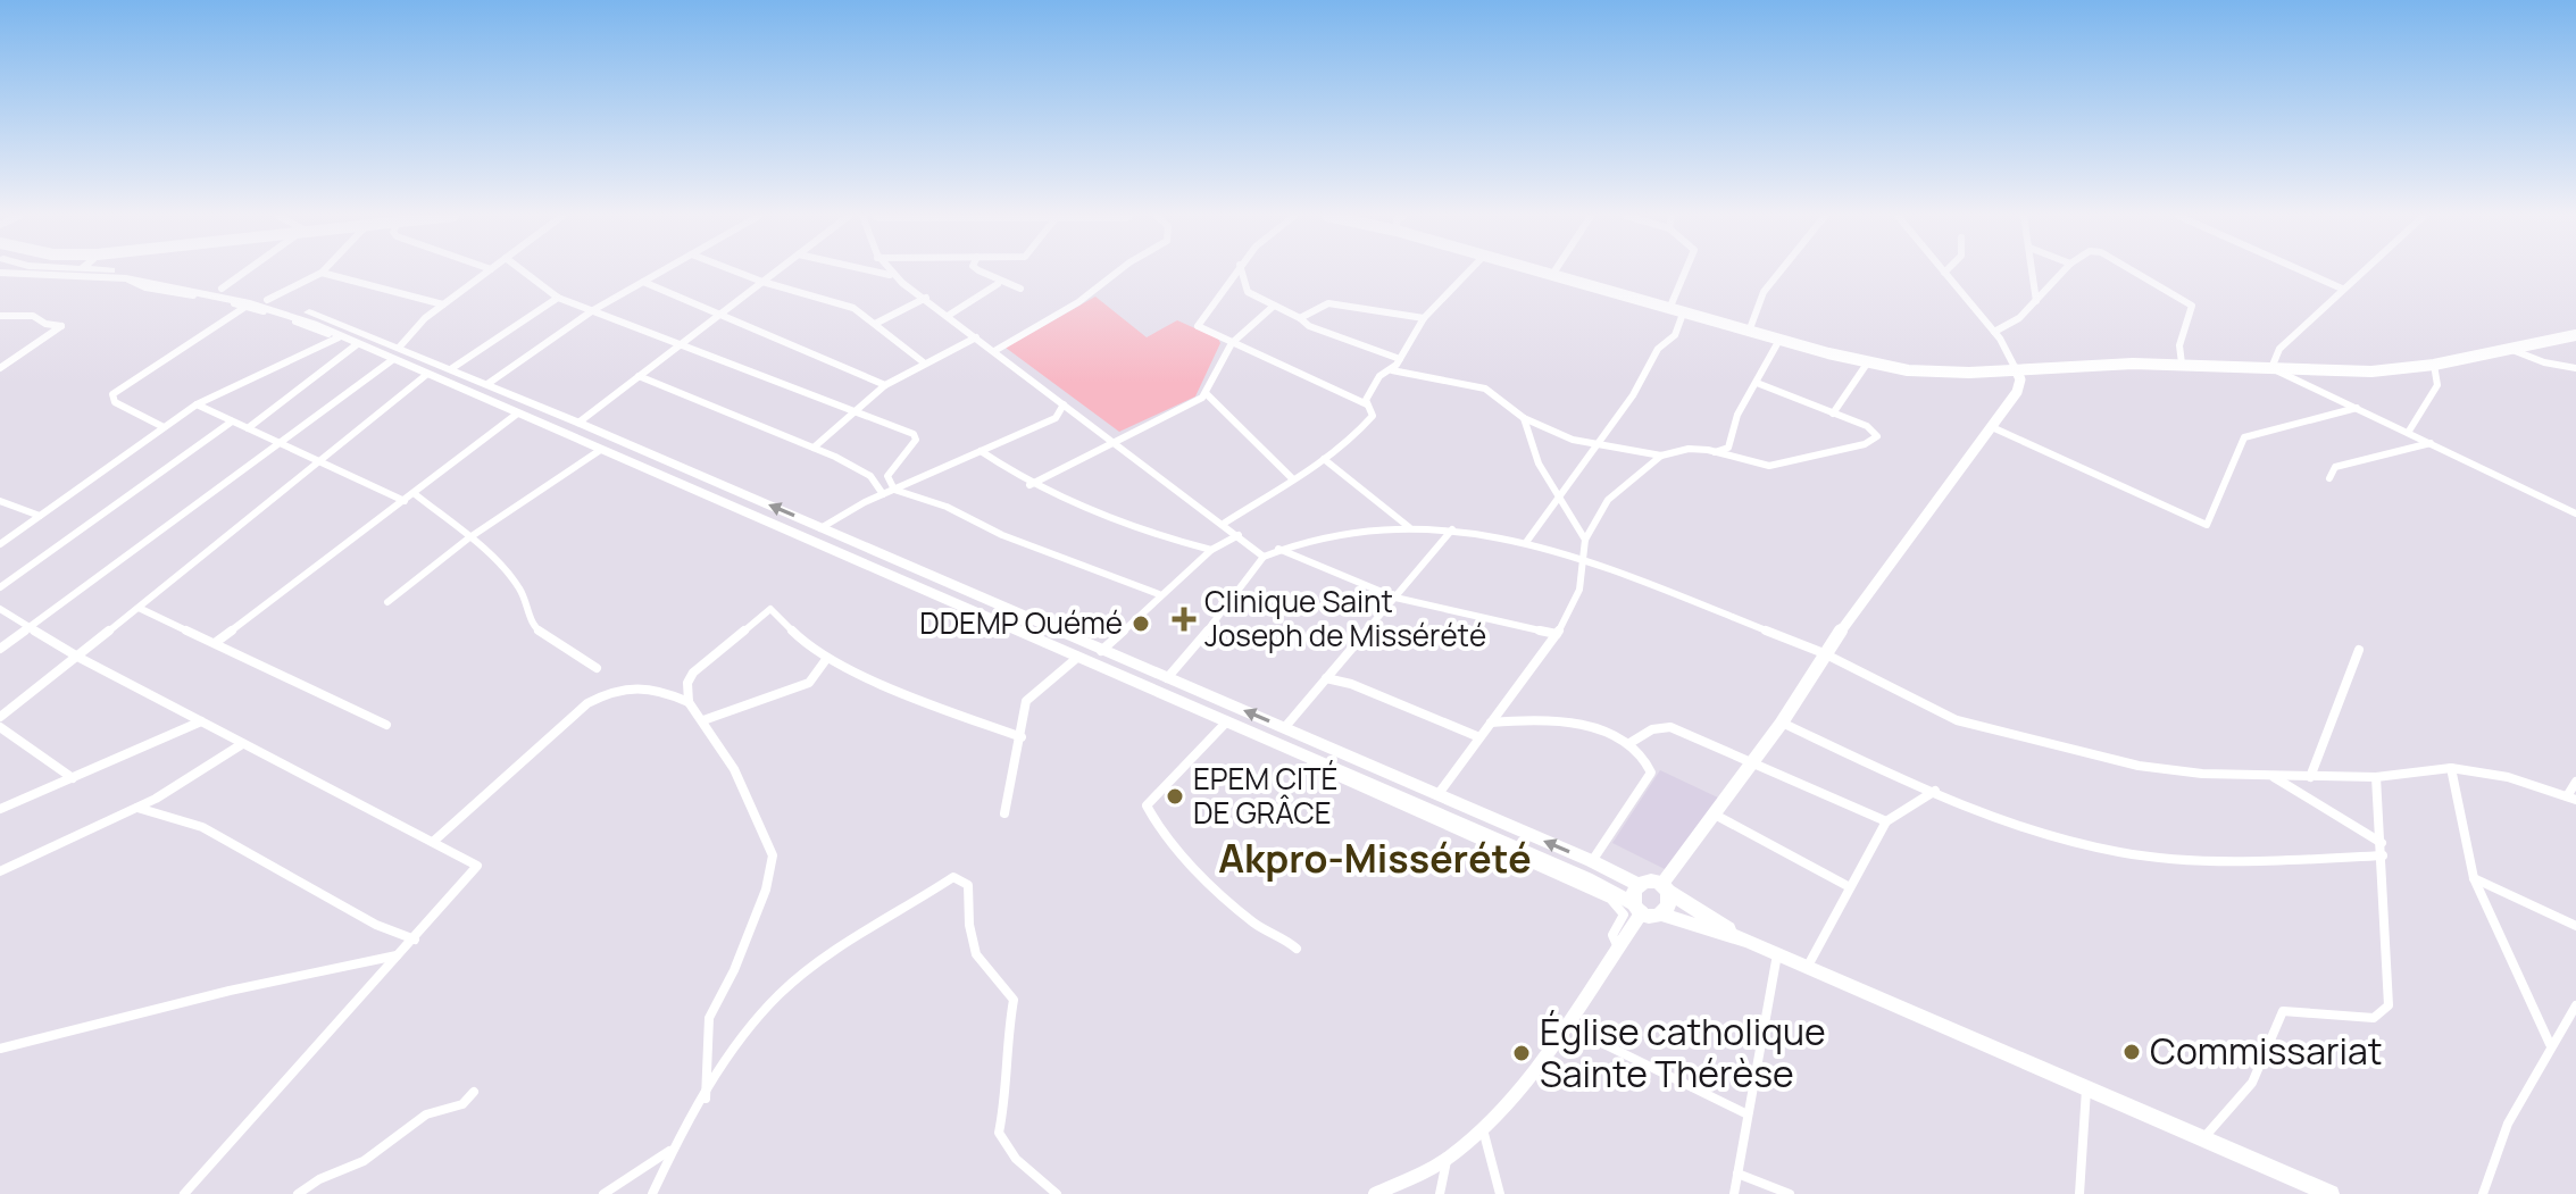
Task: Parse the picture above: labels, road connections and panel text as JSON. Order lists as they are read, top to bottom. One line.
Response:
{"districts":["Akpro-Missérété"],"places":{"health":["Clinique Saint Joseph de Missérété"],"other":["DDEMP Ouémé","EPEM CITÉ DE GRÂCE","Commissariat","Église catholique Sainte Thérèse"]}}
